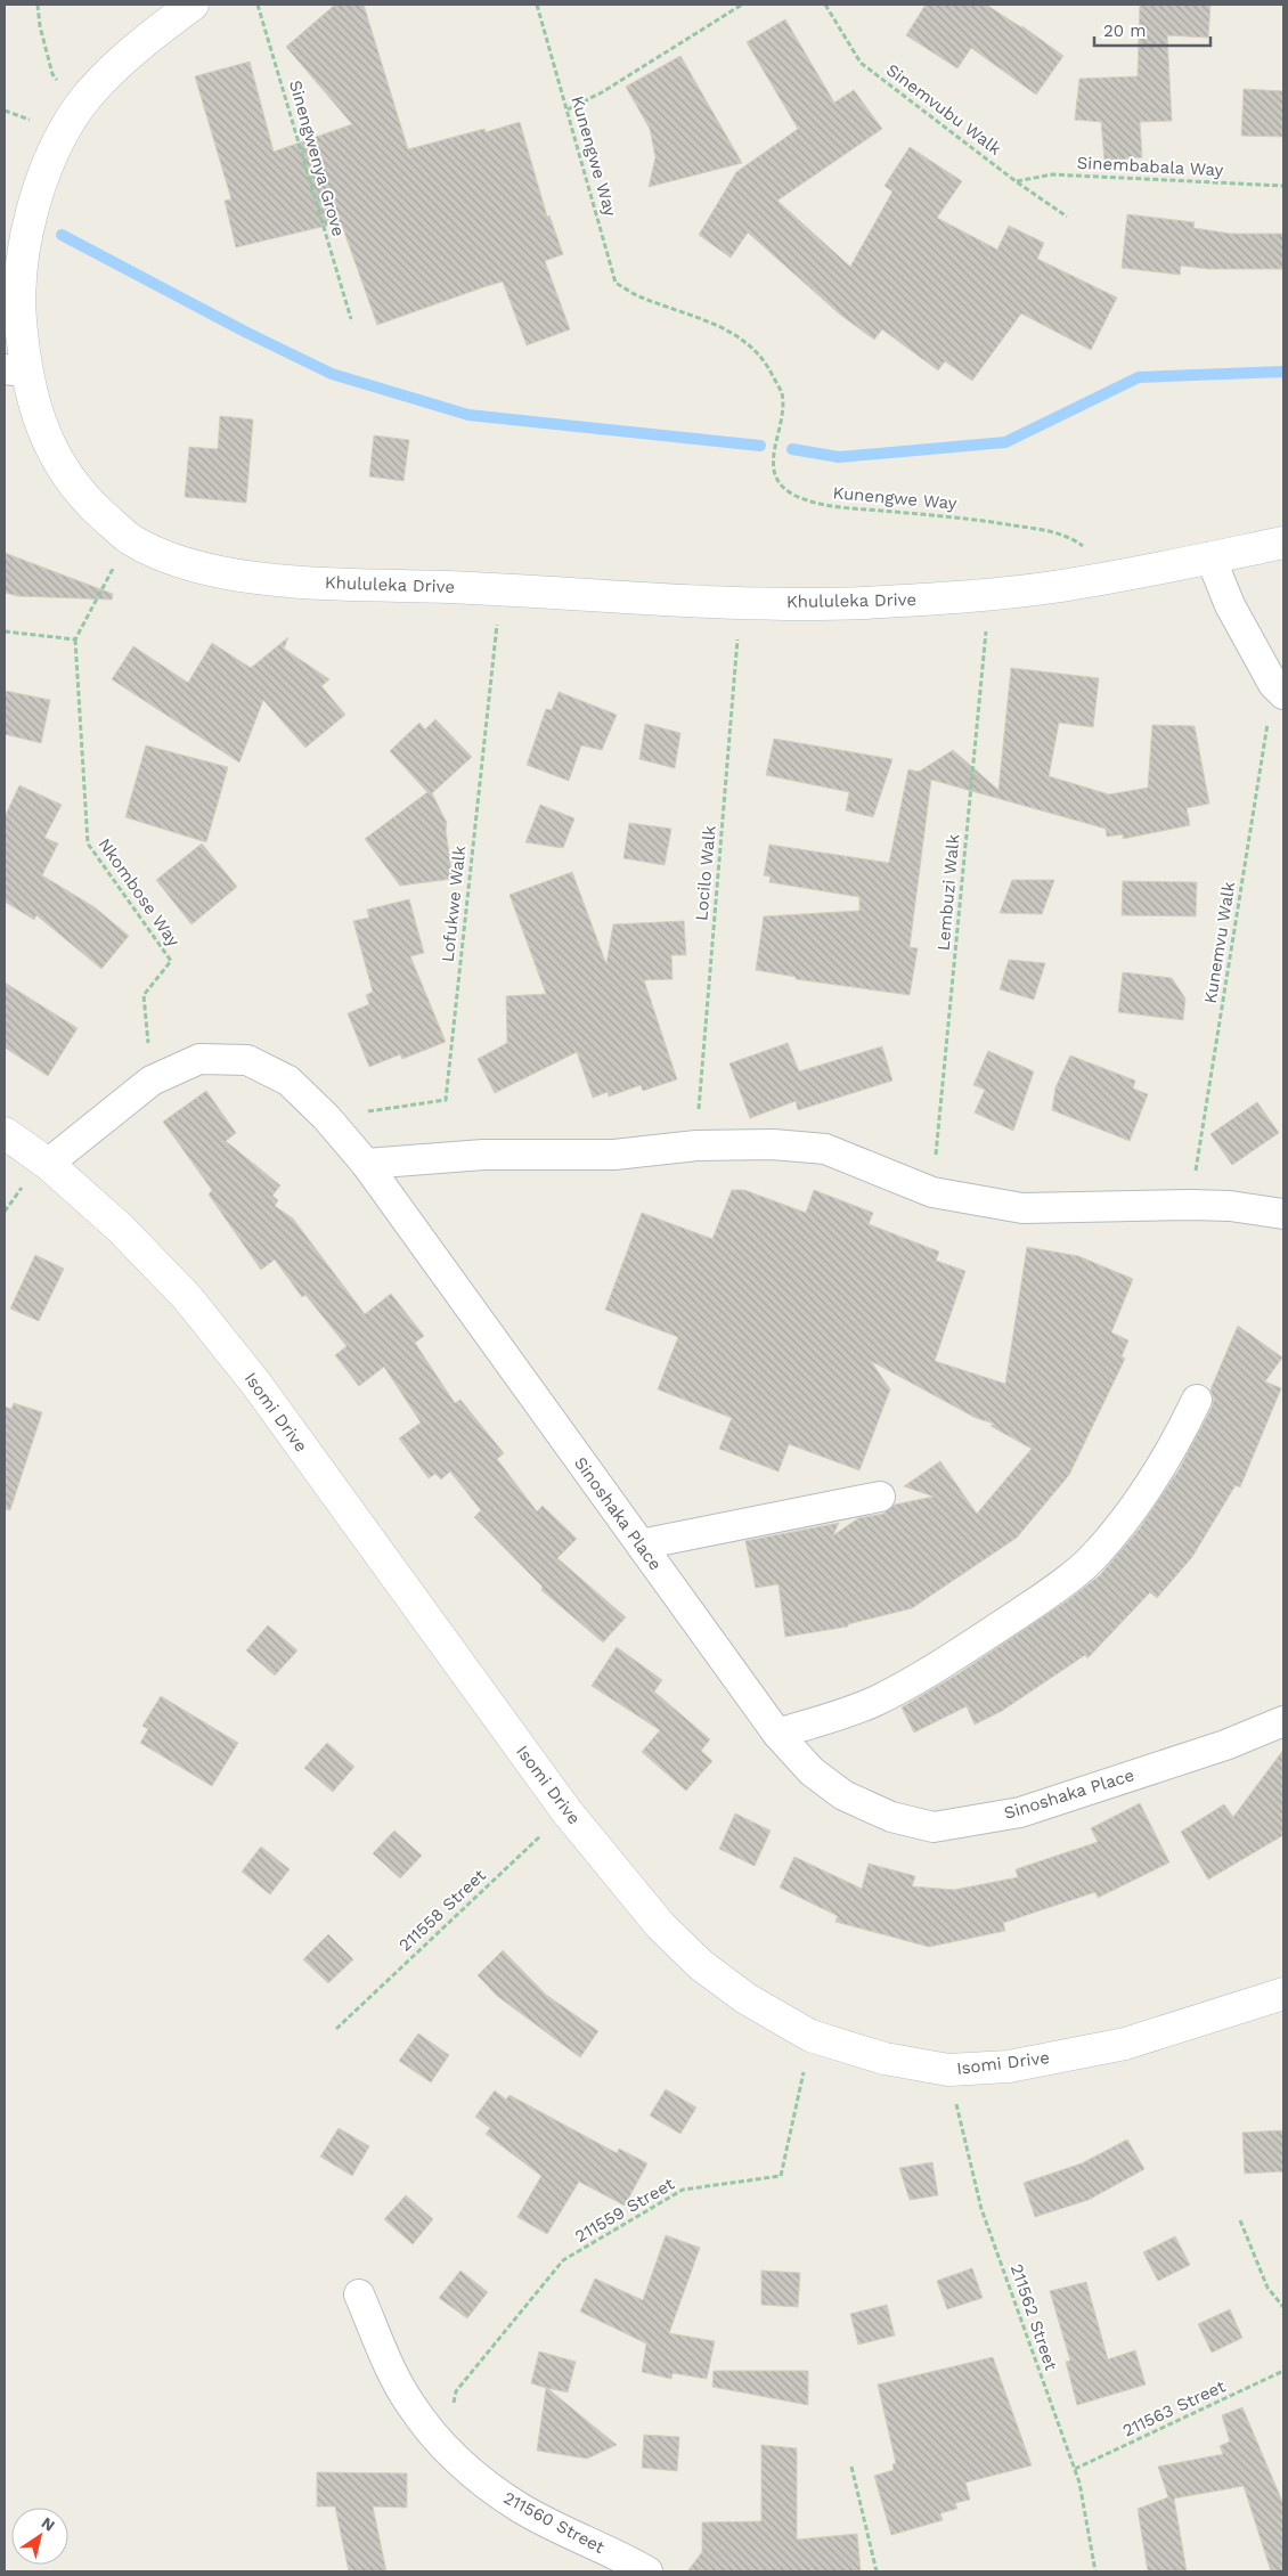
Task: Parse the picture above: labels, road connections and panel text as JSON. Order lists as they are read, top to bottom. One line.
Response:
{"streets":{"street":["Khululeka Drive","Isomi Drive","Sinoshaka Place","211560 Street"],"path":["Sinemvubu Walk","Kunengwe Way","Sinengwenya Grove","Sinembabala Way","Locilo Walk","Nkombose Way","Lembuzi Walk","Lofukwe Walk","Kunemvu Walk","211558 Street","211559 Street","211562 Street","211563 Street"]},"crossings":[["Sinemvubu Walk","Sinembabala Way"],["Kunengwe Way","Khululeka Drive"],["Khululeka Drive","Locilo Walk"],["Khululeka Drive","Lembuzi Walk"],["Khululeka Drive","Lofukwe Walk"],["Nkombose Way","Sinoshaka Place"],["Lofukwe Walk","Sinoshaka Place"],["Isomi Drive","Sinoshaka Place"],["Isomi Drive","211558 Street"],["Isomi Drive","211559 Street"],["Isomi Drive","211562 Street"],["211559 Street","211560 Street"],["211562 Street","211563 Street"]],"scale_bar":"20 m","north":"top right"}
